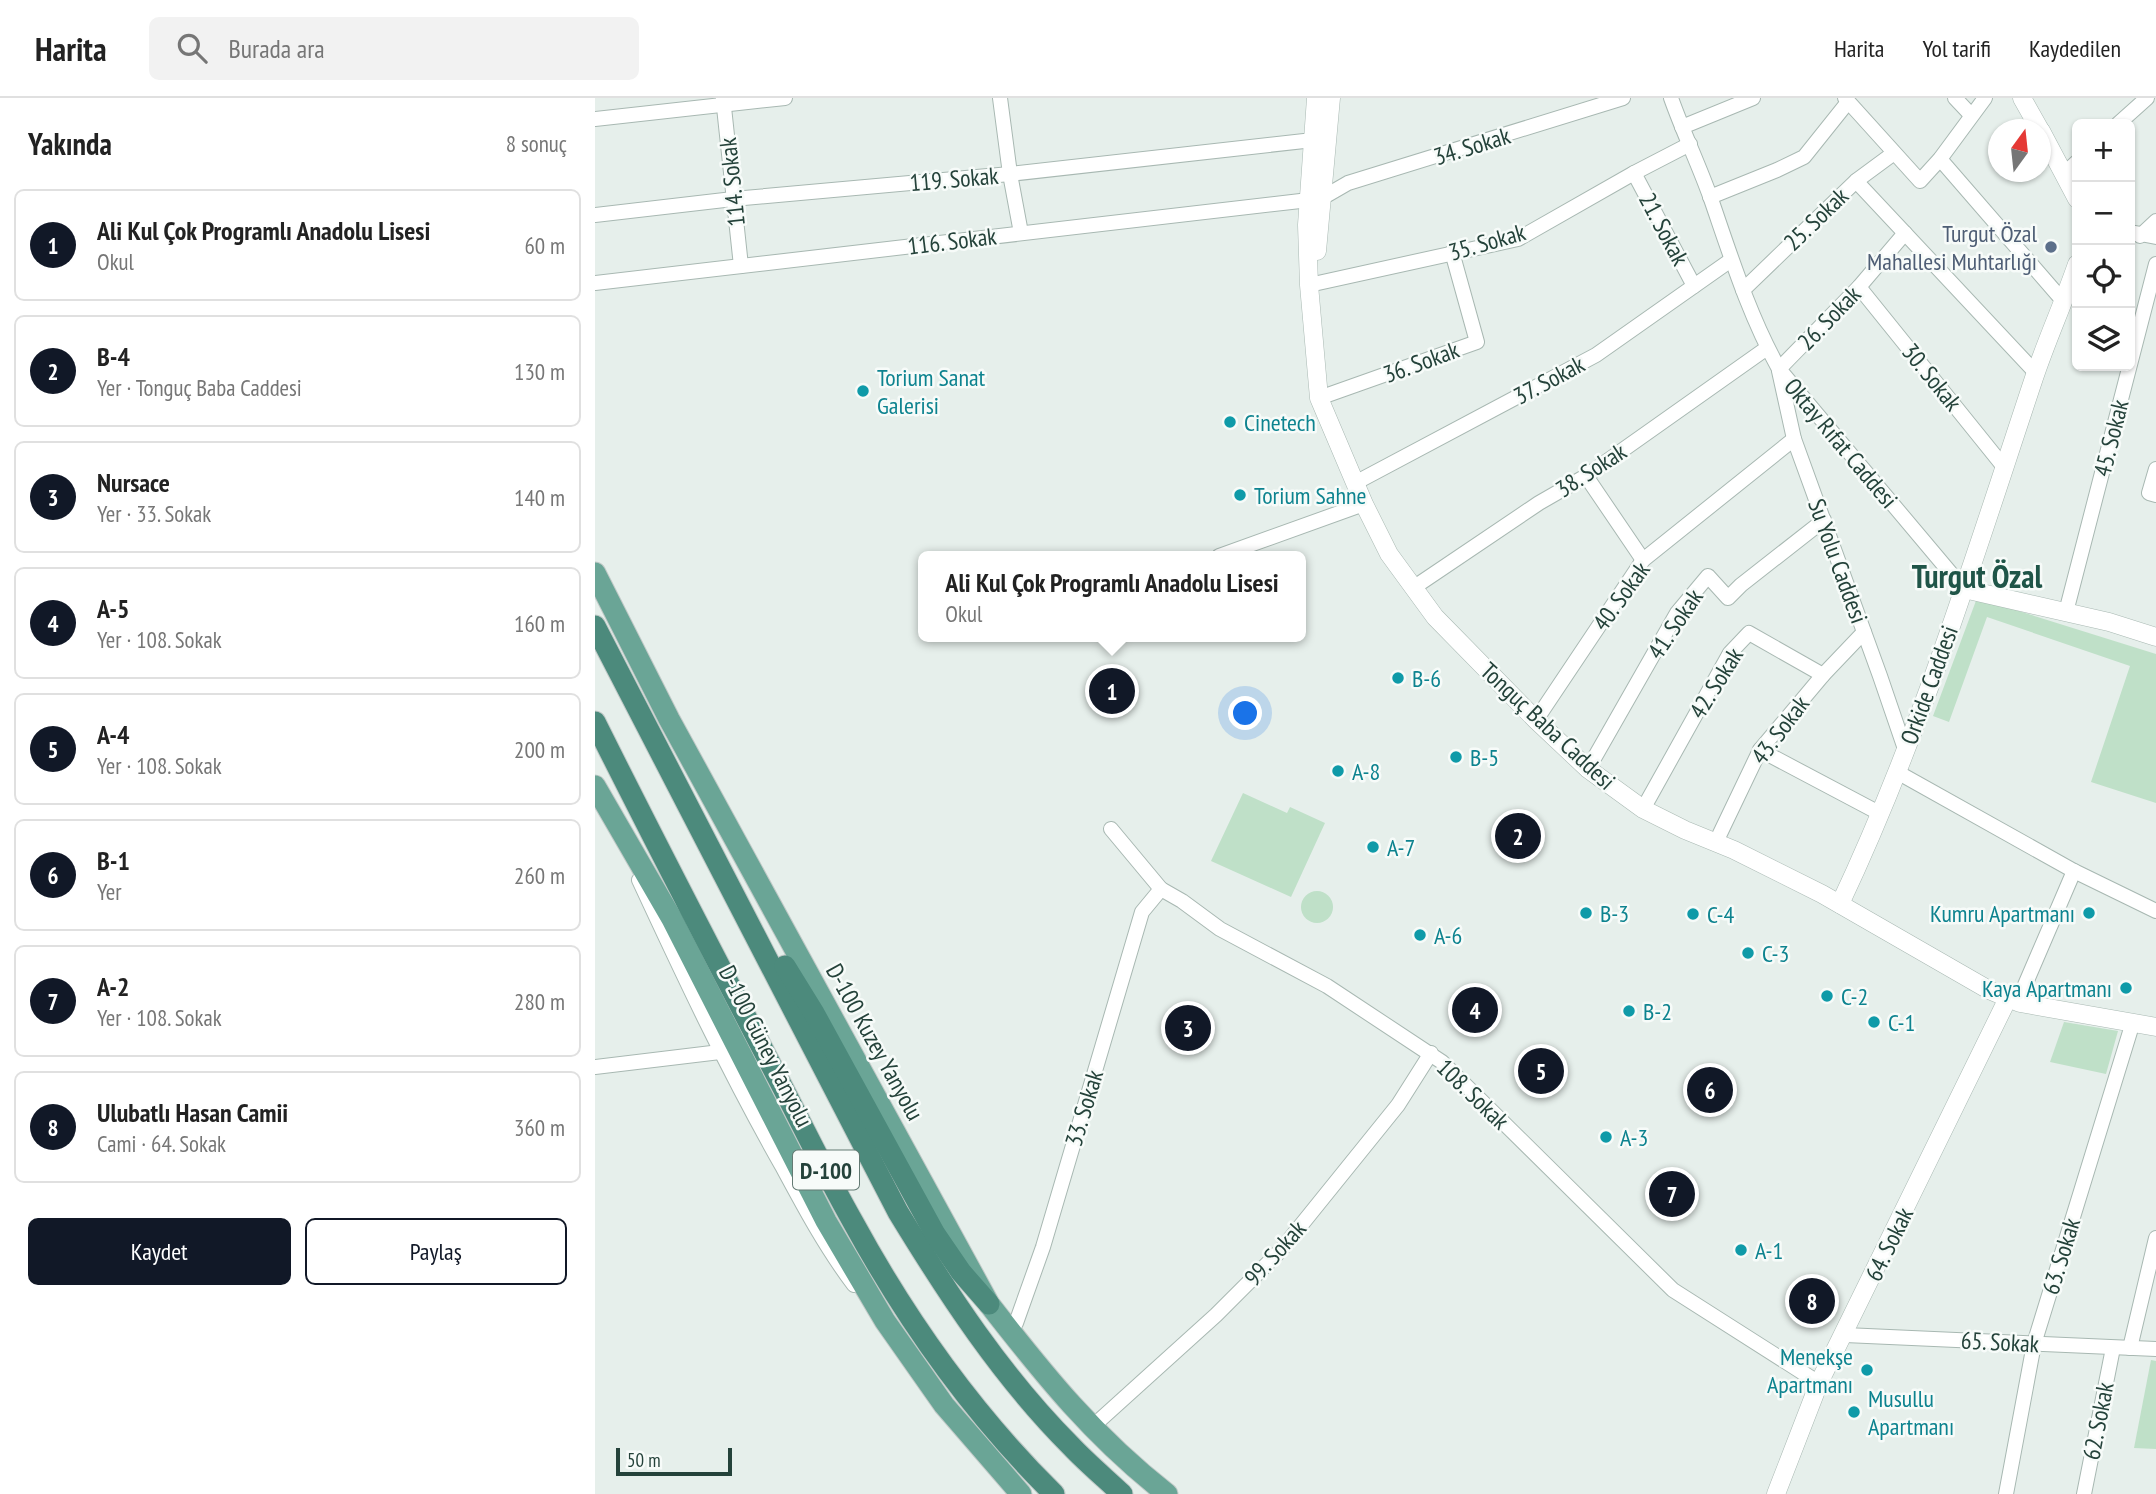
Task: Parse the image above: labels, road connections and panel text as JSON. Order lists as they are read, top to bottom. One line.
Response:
{"streets":{"highway":["D-100"],"main road":["D-100 Kuzey Yanyolu","D-100 Güney Yanyolu"],"street":["34. Sokak","119. Sokak","114. Sokak","25. Sokak","21. Sokak","116. Sokak","35. Sokak","26. Sokak","36. Sokak","30. Sokak","37. Sokak","45. Sokak","Oktay Rıfat Caddesi","38. Sokak","Su Yolu Caddesi","40. Sokak","41. Sokak","42. Sokak","Orkide Caddesi","Tonguç Baba Caddesi","43. Sokak","108. Sokak","33. Sokak","64. Sokak","99. Sokak","63. Sokak","65. Sokak","62. Sokak"]},"crossings":[["34. Sokak","116. Sokak"],["34. Sokak","Tonguç Baba Caddesi"],["119. Sokak","114. Sokak"],["119. Sokak","Tonguç Baba Caddesi"],["114. Sokak","116. Sokak"],["25. Sokak","Oktay Rıfat Caddesi"],["21. Sokak","35. Sokak"],["21. Sokak","37. Sokak"],["116. Sokak","Tonguç Baba Caddesi"],["35. Sokak","36. Sokak"],["35. Sokak","Oktay Rıfat Caddesi"],["35. Sokak","Tonguç Baba Caddesi"],["26. Sokak","30. Sokak"],["26. Sokak","Oktay Rıfat Caddesi"],["26. Sokak","Su Yolu Caddesi"],["36. Sokak","Tonguç Baba Caddesi"],["30. Sokak","Orkide Caddesi"],["37. Sokak","Oktay Rıfat Caddesi"],["37. Sokak","Tonguç Baba Caddesi"],["Oktay Rıfat Caddesi","38. Sokak"],["Oktay Rıfat Caddesi","Su Yolu Caddesi"],["Oktay Rıfat Caddesi","Orkide Caddesi"],["38. Sokak","Tonguç Baba Caddesi"],["Su Yolu Caddesi","40. Sokak"],["Su Yolu Caddesi","41. Sokak"],["Su Yolu Caddesi","Orkide Caddesi"],["Su Yolu Caddesi","43. Sokak"],["40. Sokak","Tonguç Baba Caddesi"],["41. Sokak","Tonguç Baba Caddesi"],["42. Sokak","Tonguç Baba Caddesi"],["42. Sokak","43. Sokak"],["Orkide Caddesi","Tonguç Baba Caddesi"],["Tonguç Baba Caddesi","43. Sokak"],["Tonguç Baba Caddesi","64. Sokak"],["Tonguç Baba Caddesi","63. Sokak"],["D-100 Kuzey Yanyolu","33. Sokak"],["D-100 Kuzey Yanyolu","99. Sokak"],["108. Sokak","33. Sokak"],["108. Sokak","64. Sokak"],["108. Sokak","99. Sokak"],["64. Sokak","65. Sokak"],["63. Sokak","65. Sokak"],["65. Sokak","62. Sokak"]],"districts":["Turgut Özal"],"places":["Turgut Özal Mahallesi Muhtarlığı","Torium Sanat Galerisi","Cinetech","Torium Sahne","B-6","B-5","A-8","A-7","B-3","Kumru Apartmanı","C-4","A-6","C-3","Kaya Apartmanı","C-2","B-2","C-1","A-3","A-1","Menekşe Apartmanı","Musullu Apartmanı"],"scale_bar":"50 m","north":"top","page":{"header":"Harita","search":"Burada ara","nav":["Harita","Yol tarifi","Kaydedilen"],"heading":["Yakında","8 sonuç"],"map_buttons":["+","−"],"list":[{"mark":"1","name":"Ali Kul Çok Programlı Anadolu Lisesi","note":"Okul","value":"60 m"},{"mark":"2","name":"B-4","note":"Yer · Tonguç Baba Caddesi","value":"130 m"},{"mark":"3","name":"Nursace","note":"Yer · 33. Sokak","value":"140 m"},{"mark":"4","name":"A-5","note":"Yer · 108. Sokak","value":"160 m"},{"mark":"5","name":"A-4","note":"Yer · 108. Sokak","value":"200 m"},{"mark":"6","name":"B-1","note":"Yer","value":"260 m"},{"mark":"7","name":"A-2","note":"Yer · 108. Sokak","value":"280 m"},{"mark":"8","name":"Ulubatlı Hasan Camii","note":"Cami · 64. Sokak","value":"360 m"}],"popup":["Ali Kul Çok Programlı Anadolu Lisesi","Okul"],"pins":["1","2","4","3","5","6","7","8"],"buttons":["Kaydet","Paylaş"],"scale":"50 m"}}
